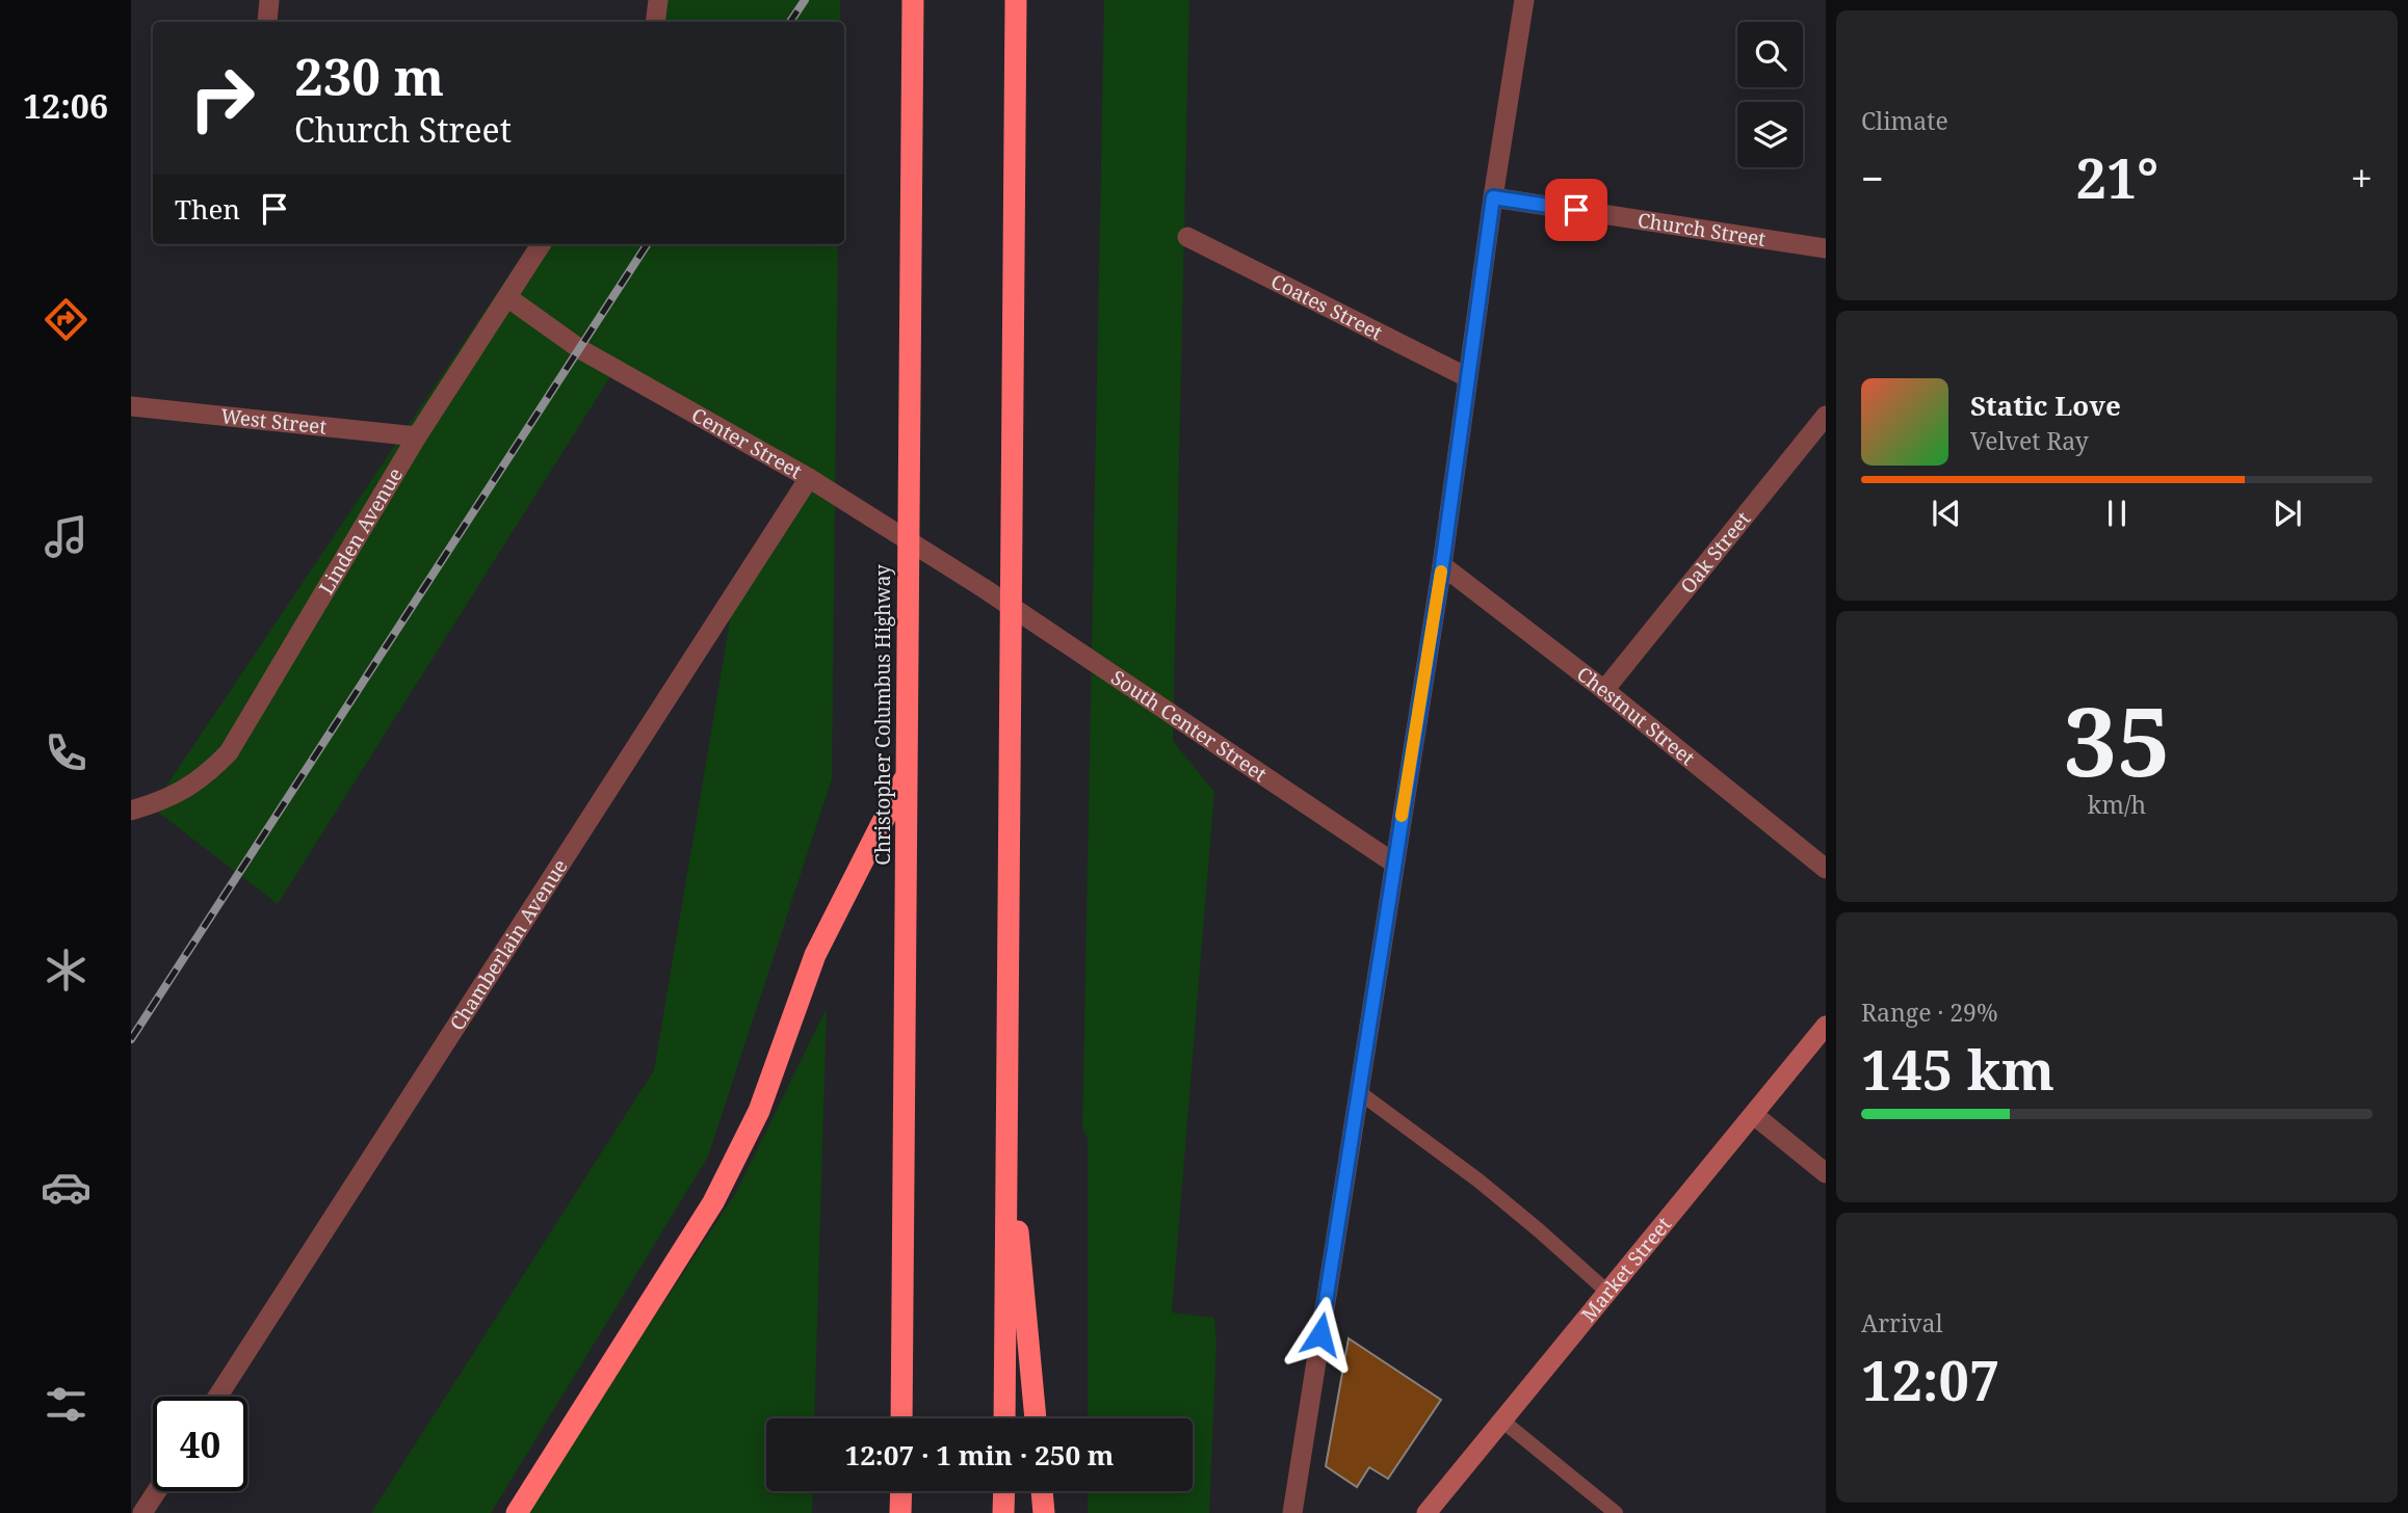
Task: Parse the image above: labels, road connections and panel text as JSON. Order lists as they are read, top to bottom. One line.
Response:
{"streets":{"highway":["Christopher Columbus Highway"],"main road":["Market Street"],"street":["Church Street","Coates Street","West Street","Center Street","Linden Avenue","Oak Street","Chestnut Street","South Center Street","Chamberlain Avenue"]},"crossings":[["West Street","Linden Avenue"],["Center Street","Linden Avenue"],["Center Street","South Center Street"],["Center Street","Chamberlain Avenue"],["Oak Street","Chestnut Street"]],"page":{"tabs":"12:06","tile":["Climate",["35","km/h"],["Range · 29%","145 km"],["Arrival","12:07"]],"turn":["230 m","Church Street"],"heat":["−","21°","+"],"then":"Then","song":["Static Love","Velvet Ray"],"limit":"40","trip":"12:07 · 1 min · 250 m"}}
